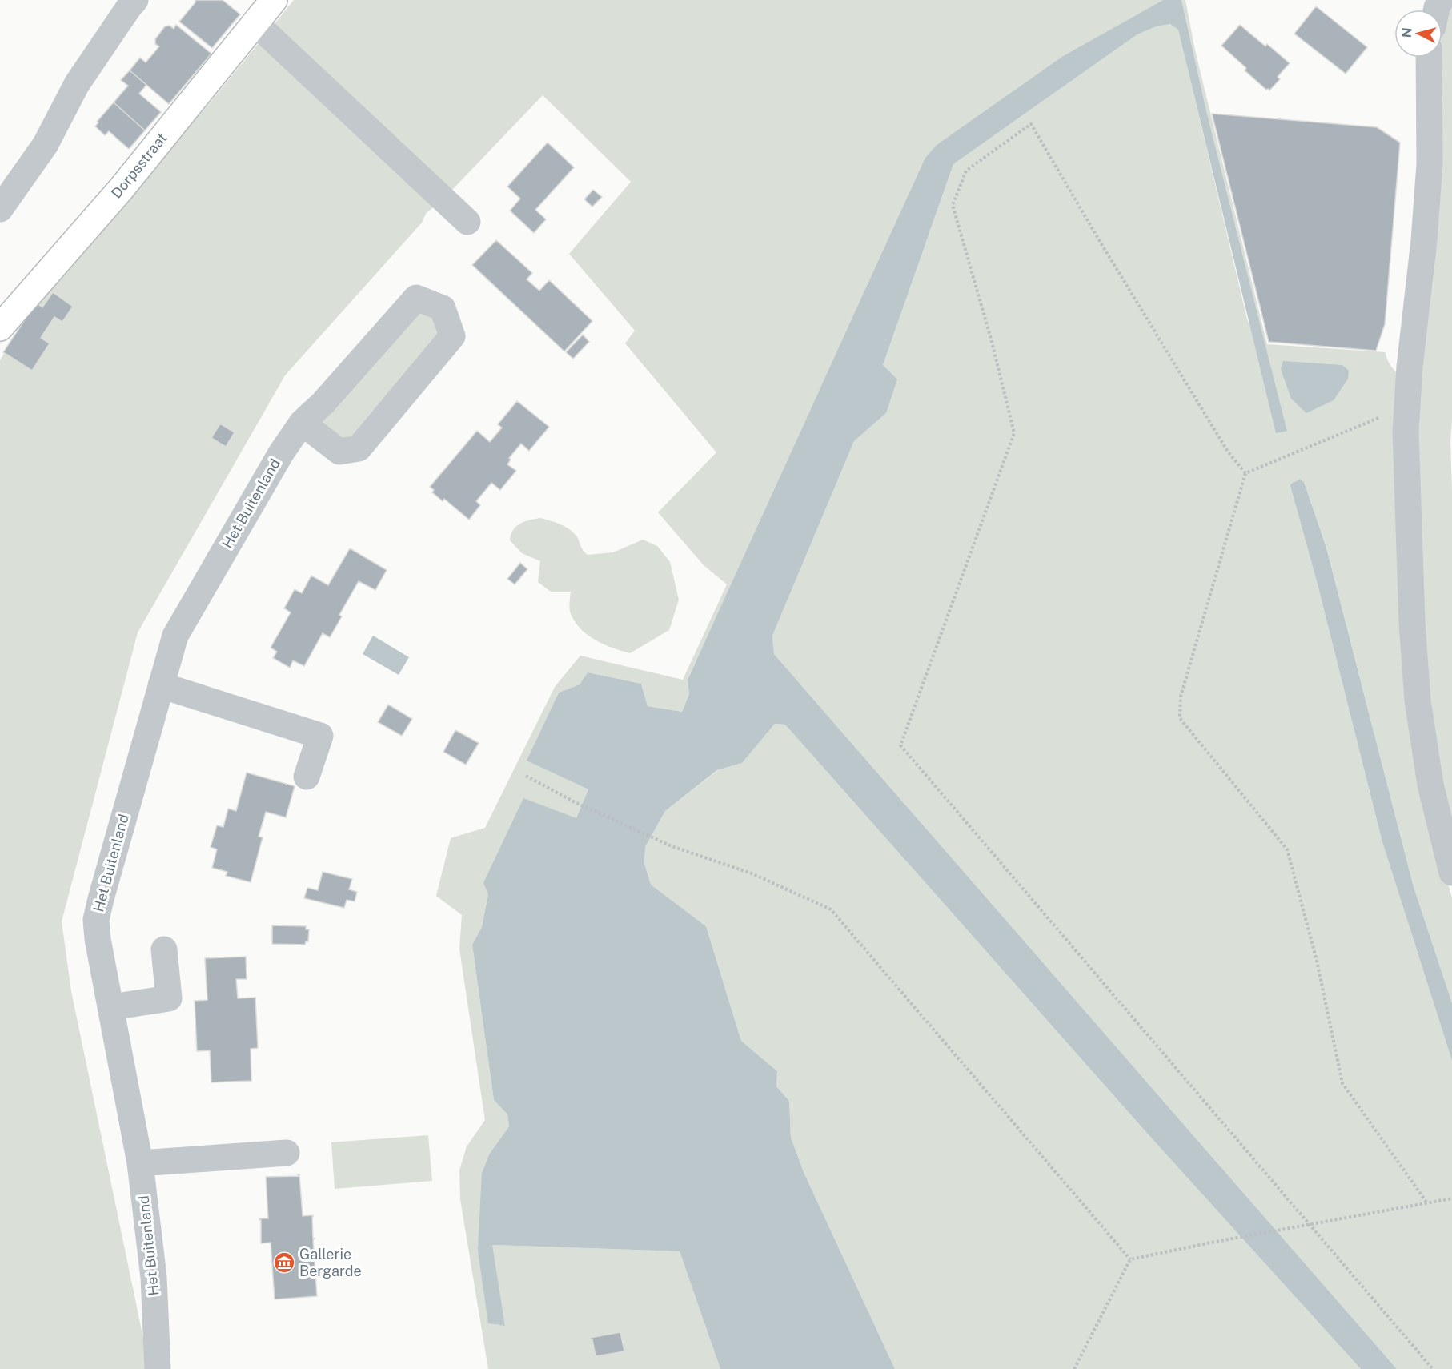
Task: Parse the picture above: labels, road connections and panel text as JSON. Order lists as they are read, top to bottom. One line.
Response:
{"streets":{"main road":["Dorpsstraat"],"street":["Het Buitenland"]},"places":{"museum":["Gallerie Bergarde"]},"north":"left"}
